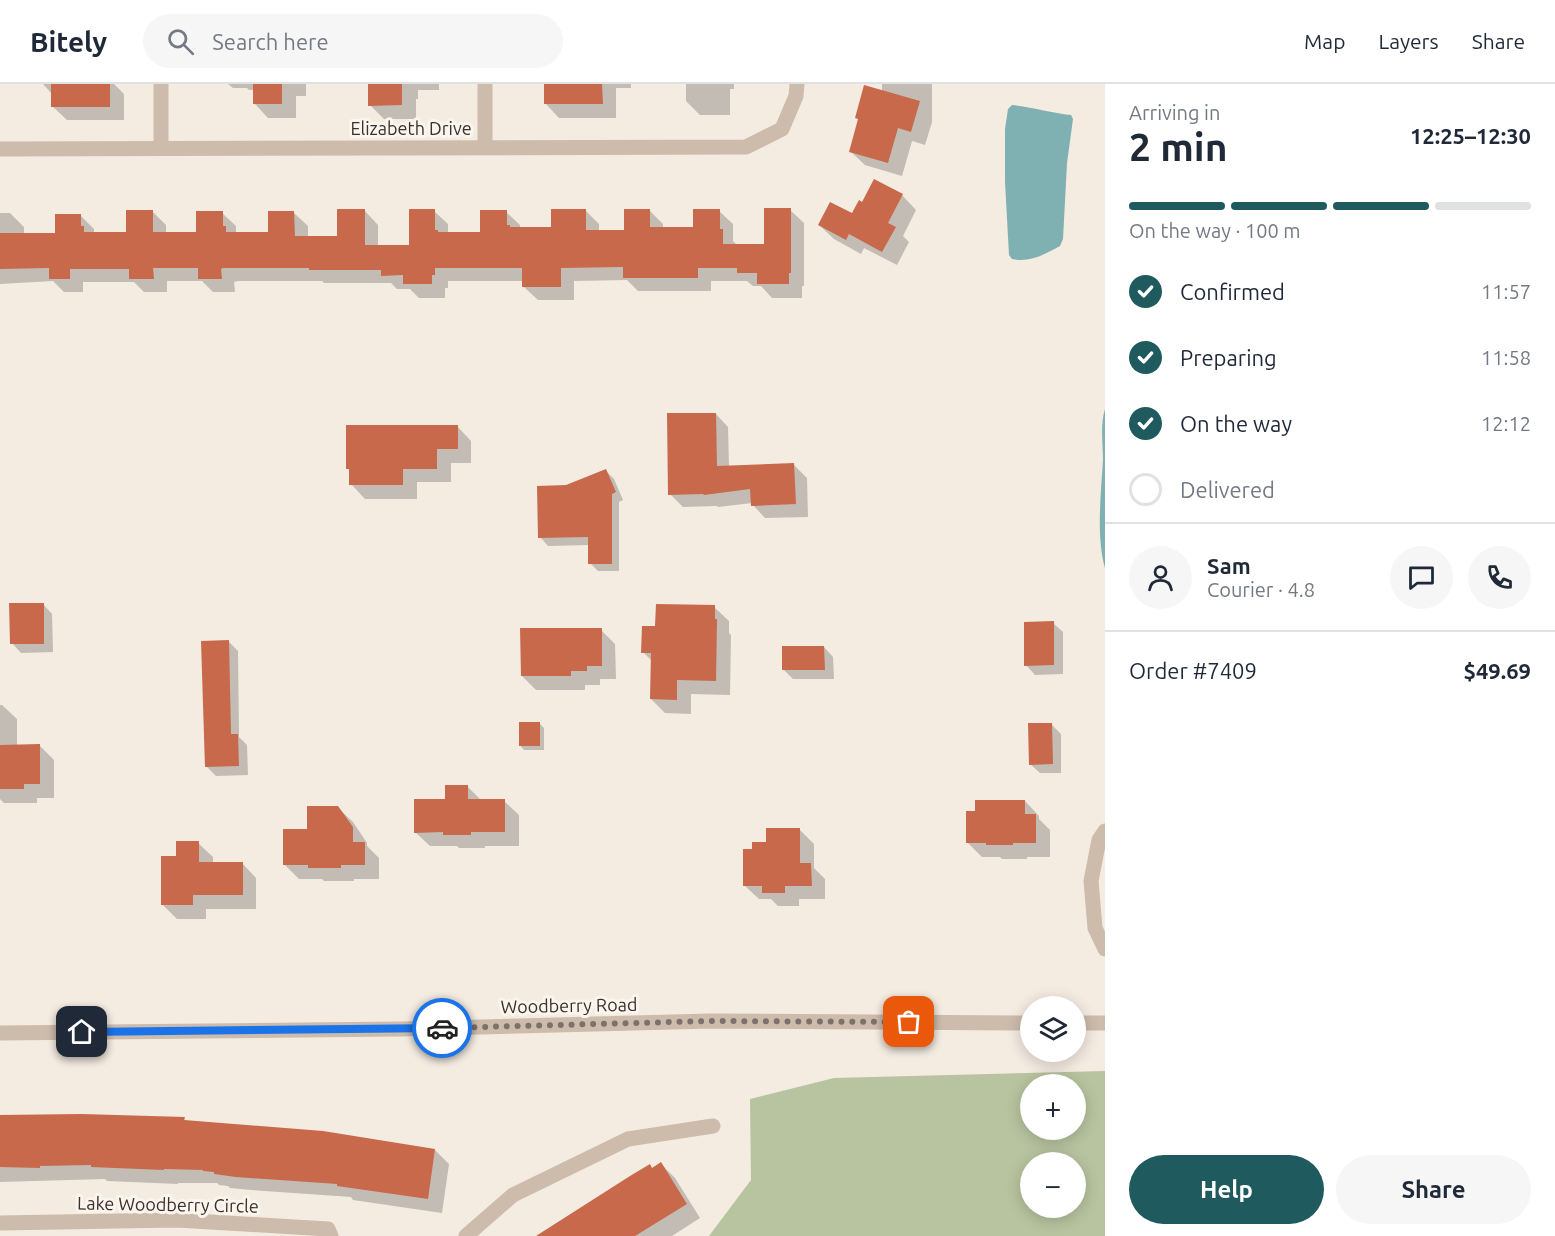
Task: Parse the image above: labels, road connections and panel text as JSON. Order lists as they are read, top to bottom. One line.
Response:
{"streets":{"street":["Elizabeth Drive","Woodberry Road","Lake Woodberry Circle"]},"page":{"header":"Bitely","search":"Search here","nav":["Map","Layers","Share"],"heading":["2 min","Arriving in","12:25–12:30"],"panel":["Sam","Courier · 4.8","Order #7409","$49.69"],"bar":"On the way · 100 m","list":[["Confirmed","11:57"],["Preparing","11:58"],["On the way","12:12"],"Delivered"],"map_buttons":["+","−"],"buttons":["Help","Share"]}}
